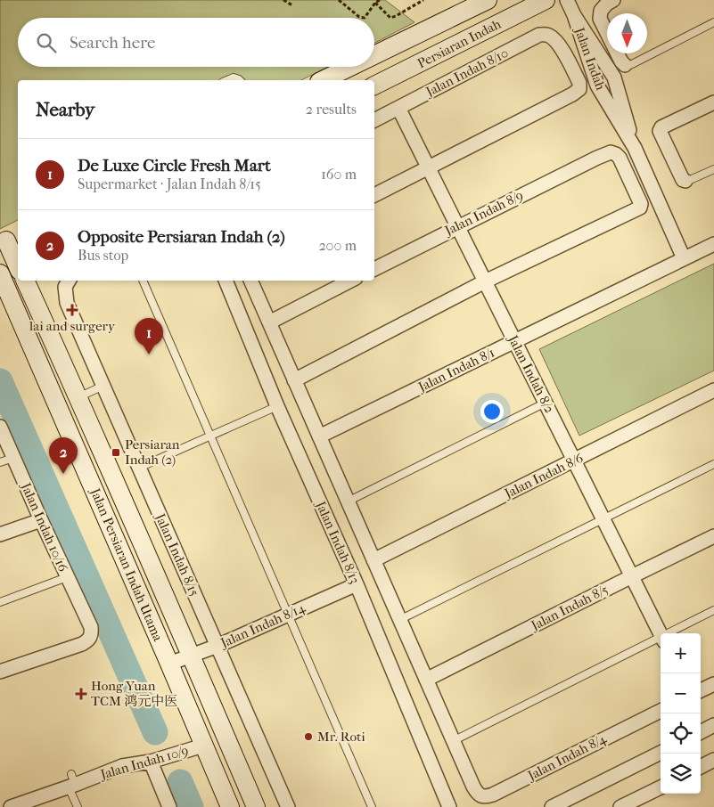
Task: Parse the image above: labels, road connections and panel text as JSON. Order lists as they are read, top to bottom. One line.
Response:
{"streets":{"main road":["Persiaran Indah","Jalan Persiaran Indah Utama"],"street":["Jalan Indah","Jalan Indah 8/10","Jalan Indah 8/9","Jalan Indah 8/1","Jalan Indah 8/2","Jalan Indah 8/6","Jalan Indah 10/16","Jalan Indah 8/13","Jalan Indah 8/15","Jalan Indah 8/5","Jalan Indah 8/14","Jalan Indah 8/4","Jalan Indah 10/9"]},"crossings":[["Jalan Indah","Jalan Indah 8/1"],["Jalan Indah 8/10","Jalan Indah 8/2"],["Jalan Indah 8/9","Jalan Indah 8/2"],["Jalan Indah 8/1","Jalan Indah 8/2"],["Jalan Indah 8/2","Jalan Indah 8/6"],["Jalan Indah 8/2","Jalan Indah 8/5"],["Jalan Indah 8/13","Jalan Indah 8/14"],["Jalan Indah 8/15","Jalan Indah 8/14"],["Jalan Persiaran Indah Utama","Jalan Indah 8/14"],["Jalan Persiaran Indah Utama","Jalan Indah 10/9"]],"places":{"health":["lai and surgery","Hong Yuan TCM 鸿元中医"],"transit":["Persiaran Indah (2)"],"other":["Mr. Roti"]},"north":"bottom","page":{"search":"Search here","heading":["Nearby","2 results"],"list":[{"mark":"1","name":"De Luxe Circle Fresh Mart","note":"Supermarket · Jalan Indah 8/15","value":"160 m"},{"mark":"2","name":"Opposite Persiaran Indah (2)","note":"Bus stop","value":"200 m"}],"pins":["1","2"],"map_buttons":["+","−"]}}
